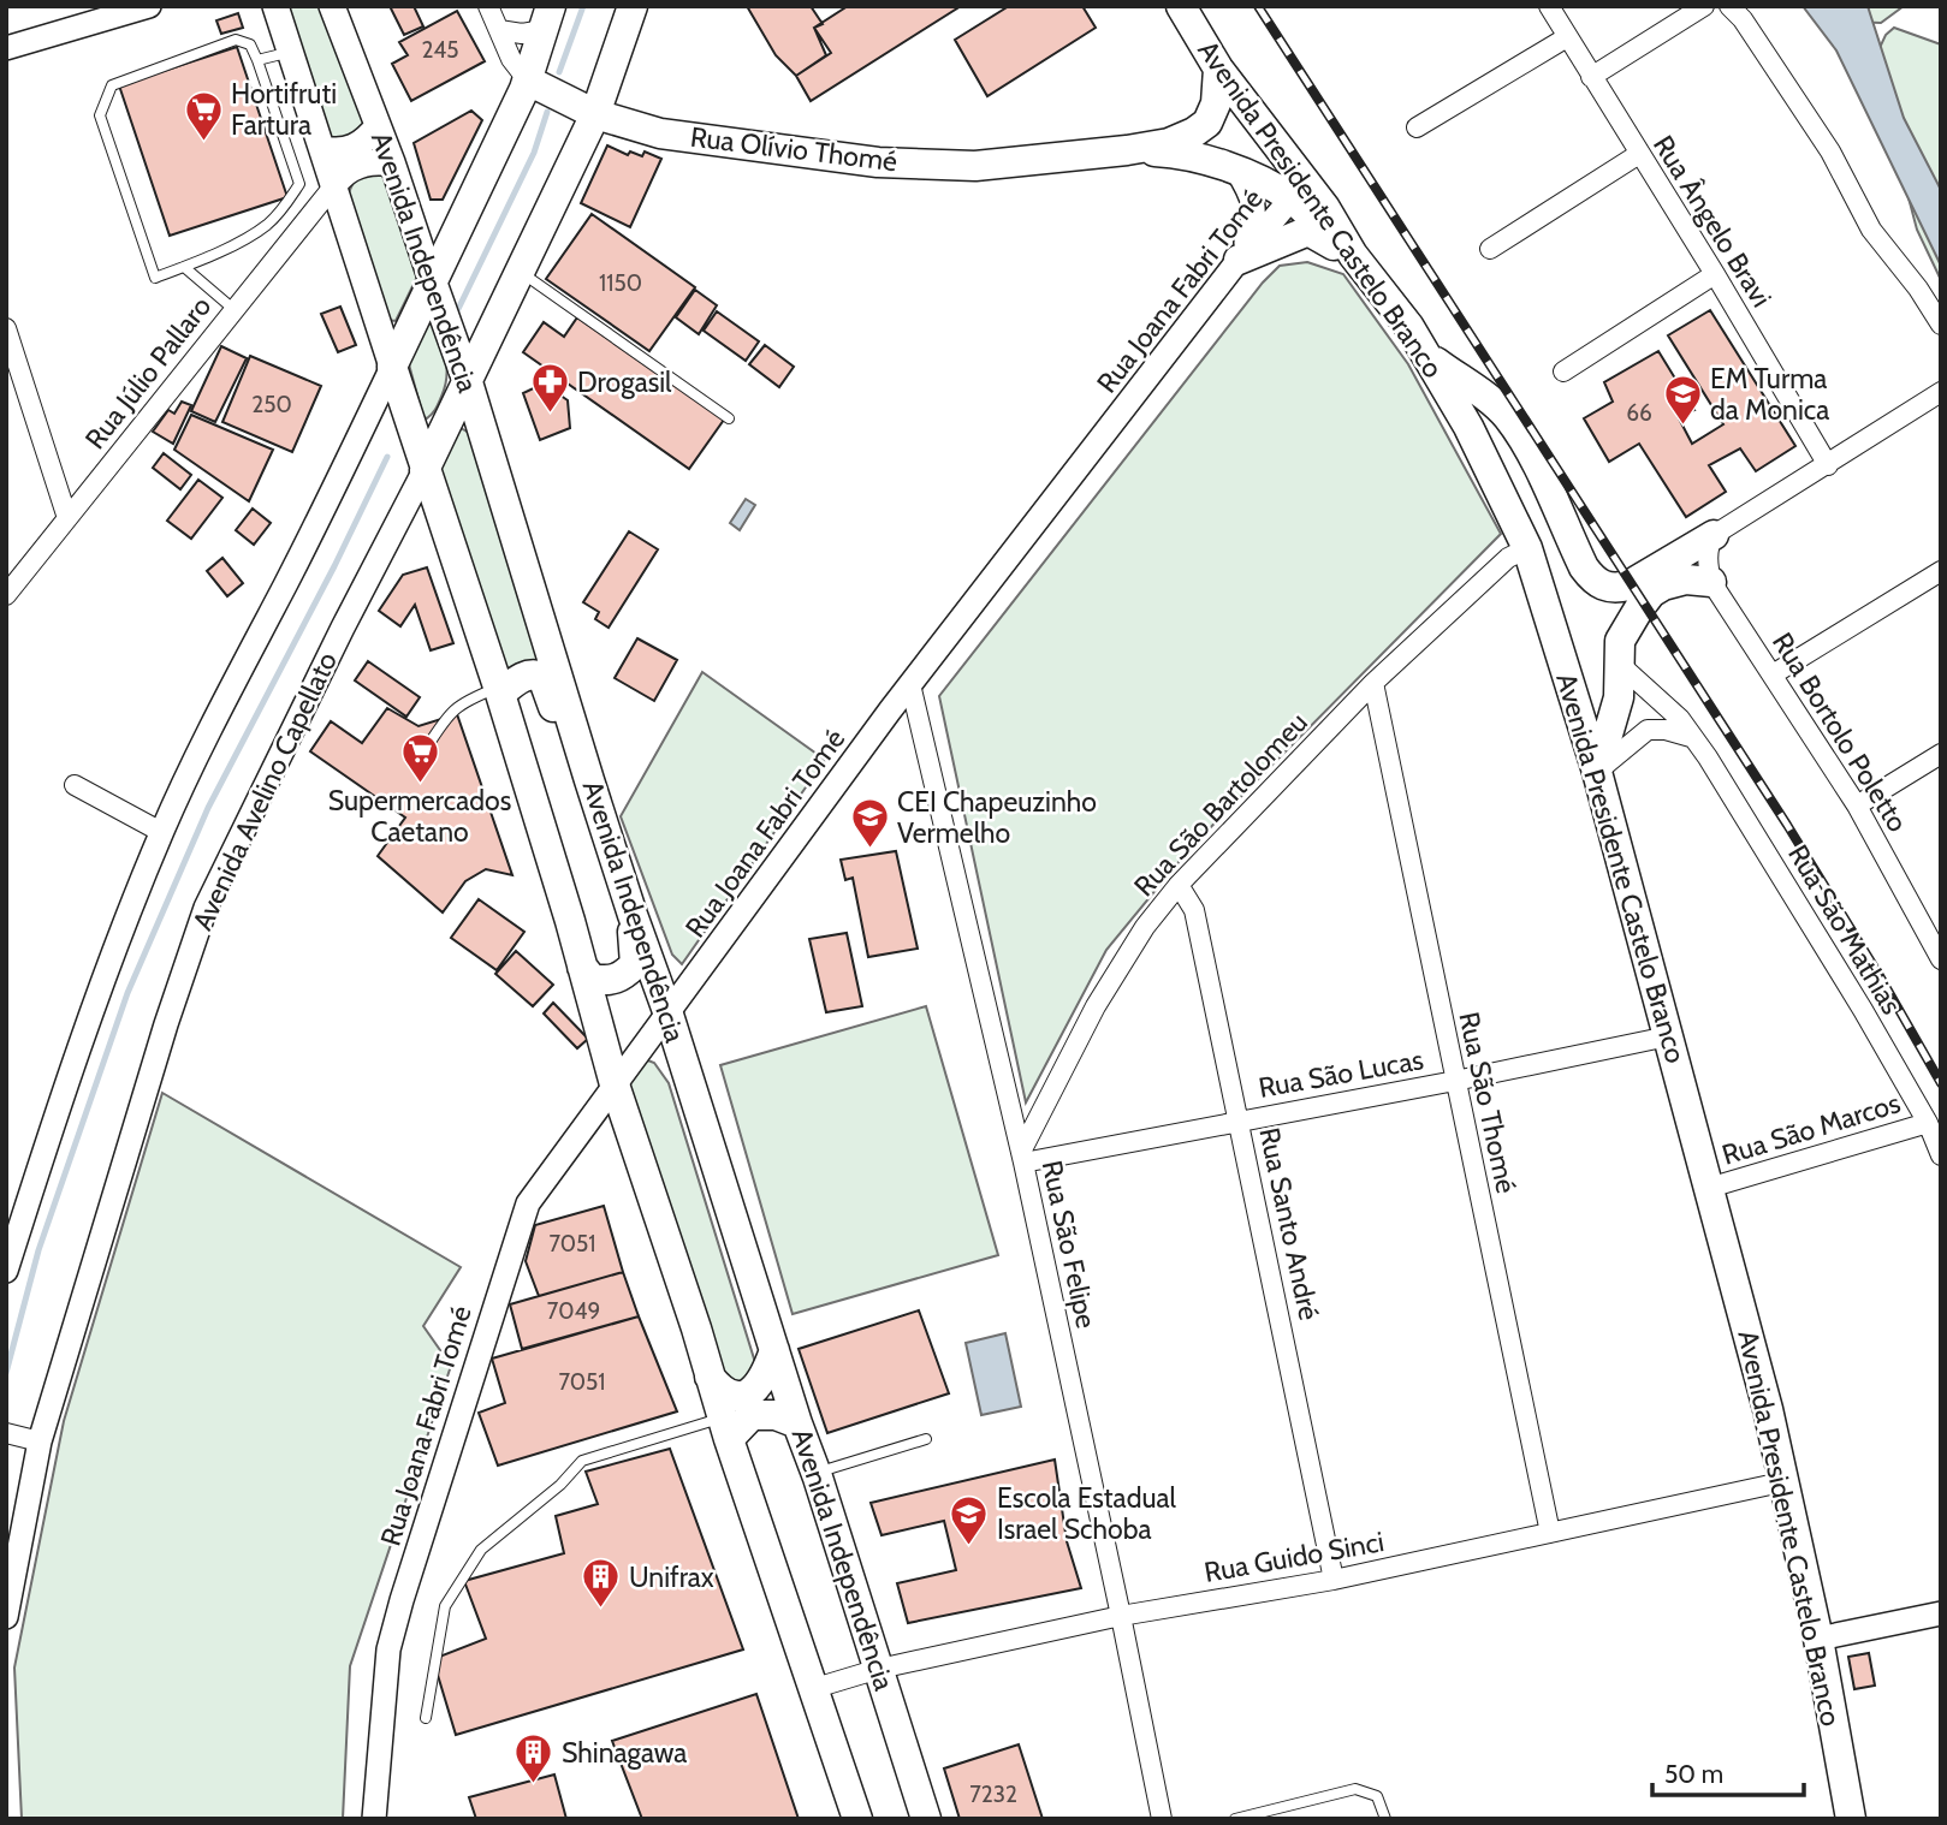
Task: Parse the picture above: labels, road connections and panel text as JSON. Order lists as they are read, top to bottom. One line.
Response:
{"streets":{"main road":["Rua Olívio Thomé","Avenida Presidente Castelo Branco","Avenida Independência","Avenida Avelino Capellato"],"street":["Rua Ângelo Bravi","Rua Joana Fabri Tomé","Rua Júlio Pallaro","Rua Bortolo Poletto","Rua São Bartolomeu","Rua São Mathias","Rua São Lucas","Rua São Thomé","Rua São Marcos","Rua Santo André","Rua São Felipe","Rua Guido Sinci"]},"crossings":[["Rua Olívio Thomé","Avenida Avelino Capellato"],["Avenida Presidente Castelo Branco","Rua São Bartolomeu"],["Avenida Presidente Castelo Branco","Rua São Lucas"],["Avenida Presidente Castelo Branco","Rua São Marcos"],["Avenida Presidente Castelo Branco","Rua Guido Sinci"],["Avenida Independência","Rua Joana Fabri Tomé"],["Avenida Independência","Avenida Avelino Capellato"],["Avenida Independência","Rua Guido Sinci"],["Rua Joana Fabri Tomé","Rua São Felipe"],["Rua São Bartolomeu","Rua São Lucas"],["Rua São Bartolomeu","Rua São Thomé"],["Rua São Bartolomeu","Rua Santo André"],["Rua São Bartolomeu","Rua São Felipe"],["Rua São Mathias","Rua São Marcos"],["Rua São Lucas","Rua São Thomé"],["Rua São Lucas","Rua Santo André"],["Rua São Lucas","Rua São Felipe"],["Rua São Thomé","Rua Guido Sinci"],["Rua Santo André","Rua Guido Sinci"],["Rua São Felipe","Rua Guido Sinci"]],"places":{"supermarket":["Hortifruti Fartura","Supermercados Caetano"],"pharmacy":["Drogasil"],"school or university":["EM Turma da Monica","CEI Chapeuzinho Vermelho","Escola Estadual Israel Schoba"],"building":["Unifrax","Shinagawa"]},"house_numbers":["245","1150","250","66","7051","7049","7051","7232"],"scale_bar":"50 m"}
